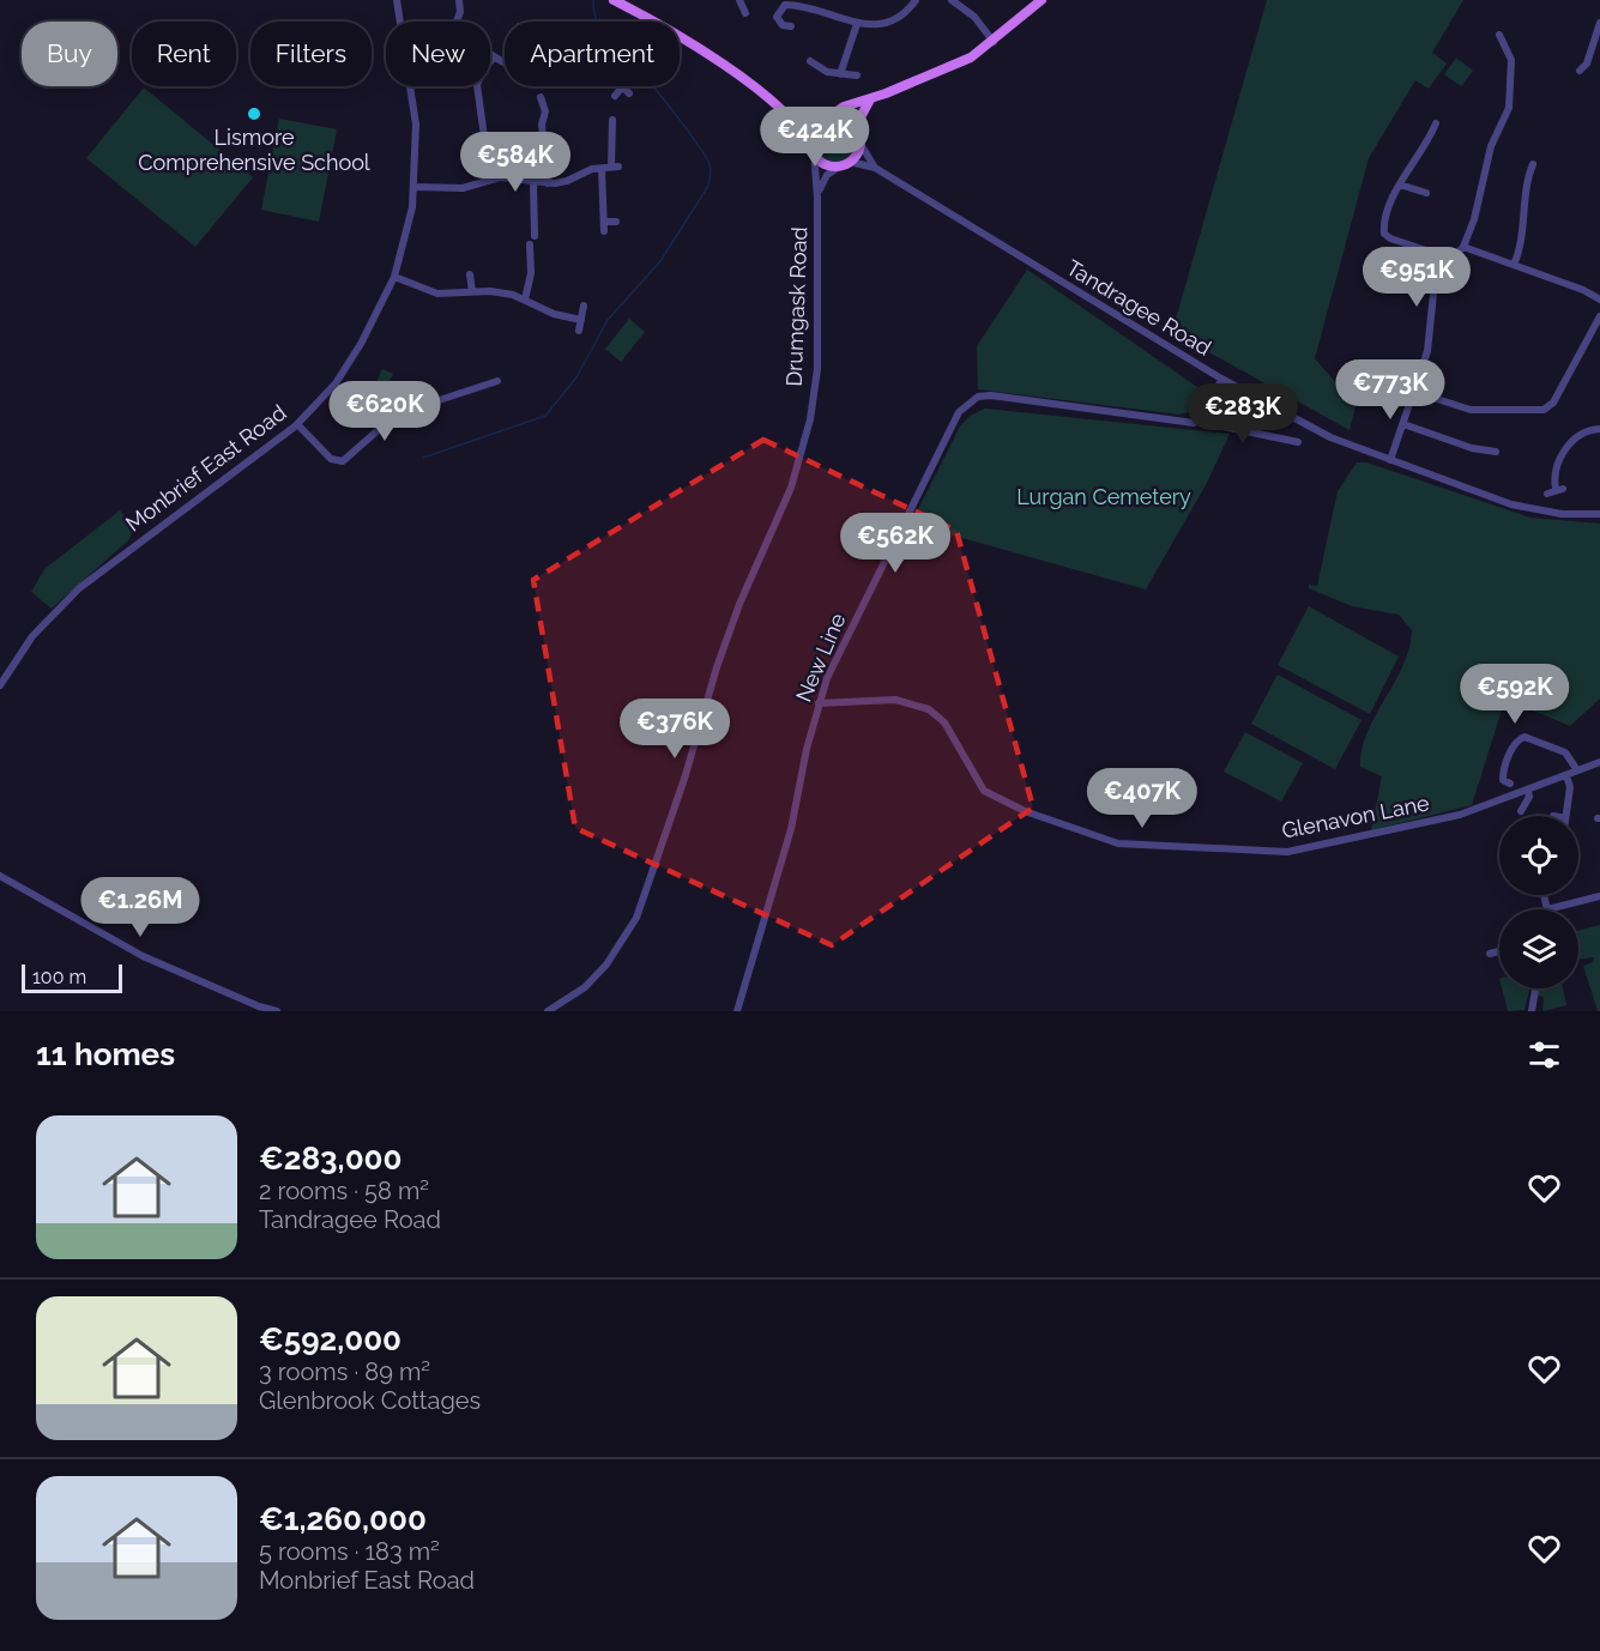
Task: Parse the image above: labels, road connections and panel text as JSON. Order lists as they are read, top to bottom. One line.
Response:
{"streets":{"street":["Drumgask Road","Tandragee Road","Monbrief East Road","New Line","Glenavon Lane"]},"crossings":[["Drumgask Road","Tandragee Road"],["New Line","Glenavon Lane"]],"parks":["Lurgan Cemetery"],"places":["Lismore Comprehensive School"],"scale_bar":"100 m","page":{"chip":["Buy","Rent","Filters","New","Apartment"],"price":["€424K","€584K","€951K","€773K","€620K","€283K","€562K","€592K","€376K","€407K","€1.26M"],"scale":"100 m","heading":"11 homes","list":[{"name":"€283,000","note":"2 rooms · 58 m² · Tandragee Road"},{"name":"€592,000","note":"3 rooms · 89 m² · Glenbrook Cottages"},{"name":"€1,260,000","note":"5 rooms · 183 m² · Monbrief East Road"}]}}
